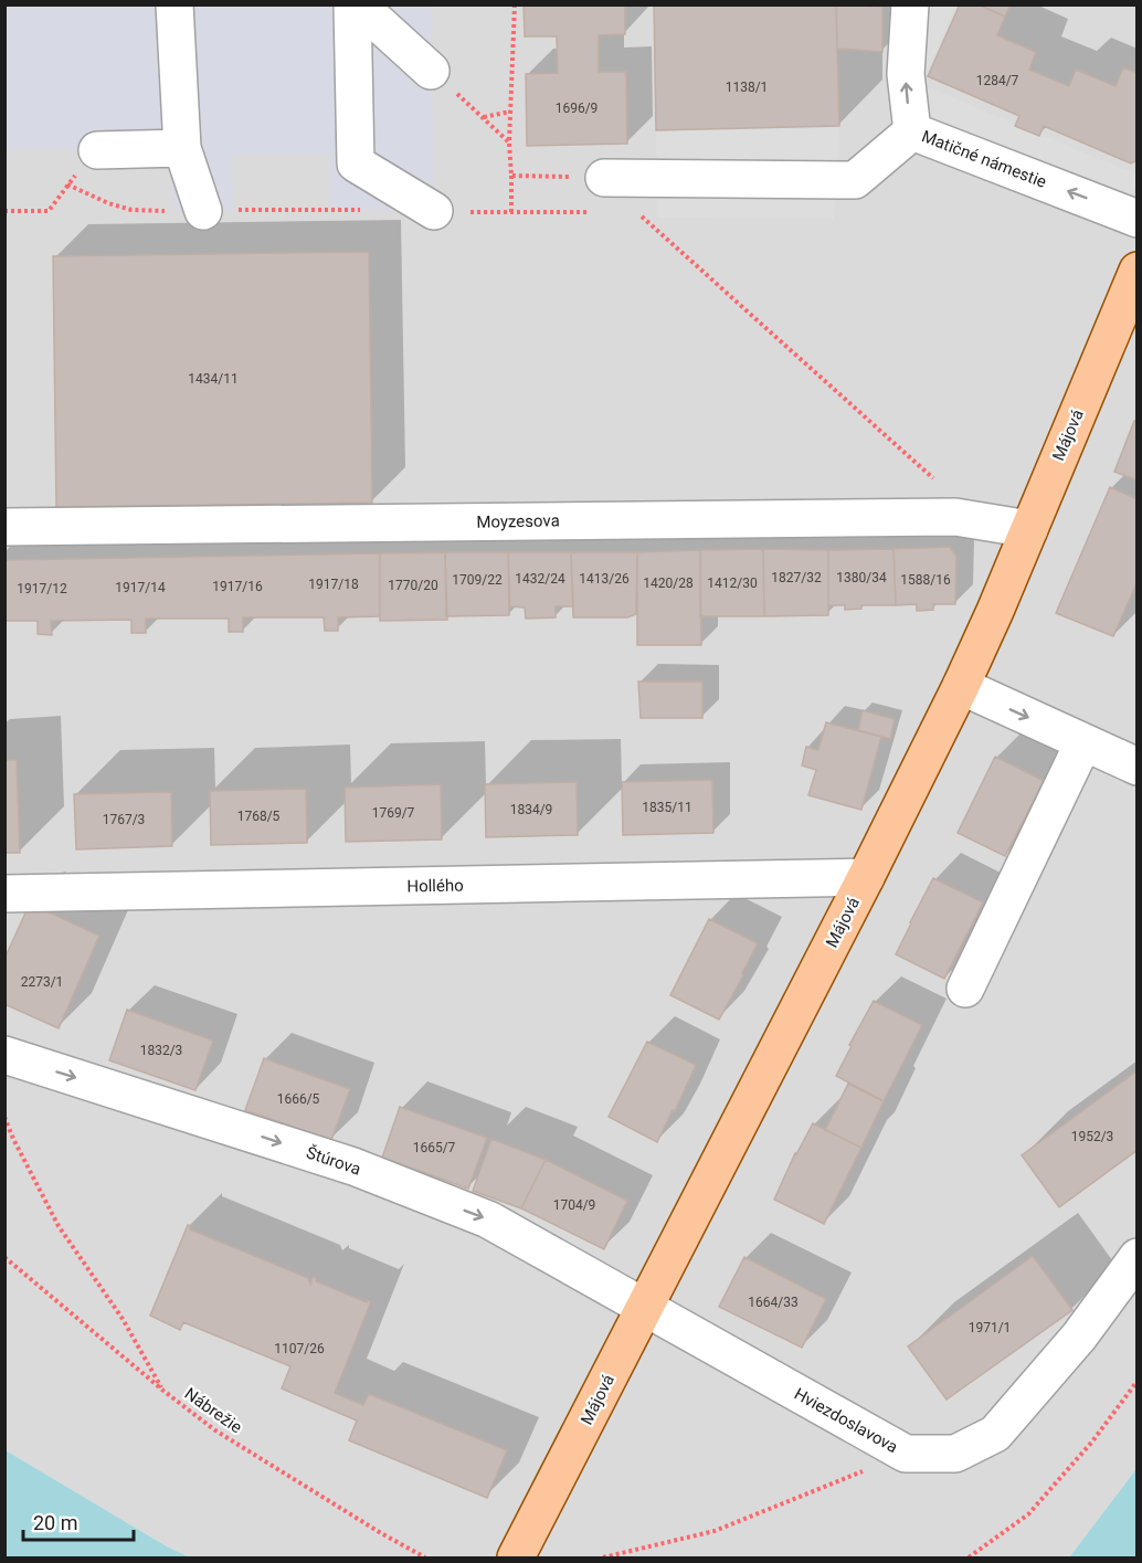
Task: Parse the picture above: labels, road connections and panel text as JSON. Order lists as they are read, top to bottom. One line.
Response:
{"streets":{"main road":["Májová"],"street":["Matičné námestie","Moyzesova","Hollého","Štúrova","Hviezdoslavova"],"path":["Nábrežie"]},"crossings":[["Májová","Moyzesova"],["Májová","Hollého"],["Májová","Štúrova"],["Májová","Hviezdoslavova"],["Štúrova","Hviezdoslavova"]],"one_way":["Matičné námestie","Štúrova"],"house_numbers":["1284/7","1138/1","1696/9","1434/11","1827/32","1380/34","1432/24","1413/26","1709/22","1588/16","1420/28","1412/30","1917/18","1770/20","1917/16","1917/14","1917/12","1835/11","1834/9","1769/7","1768/5","1767/3","2273/1","1832/3","1666/5","1952/3","1665/7","1704/9","1664/33","1971/1","1107/26"],"scale_bar":"20 m"}
